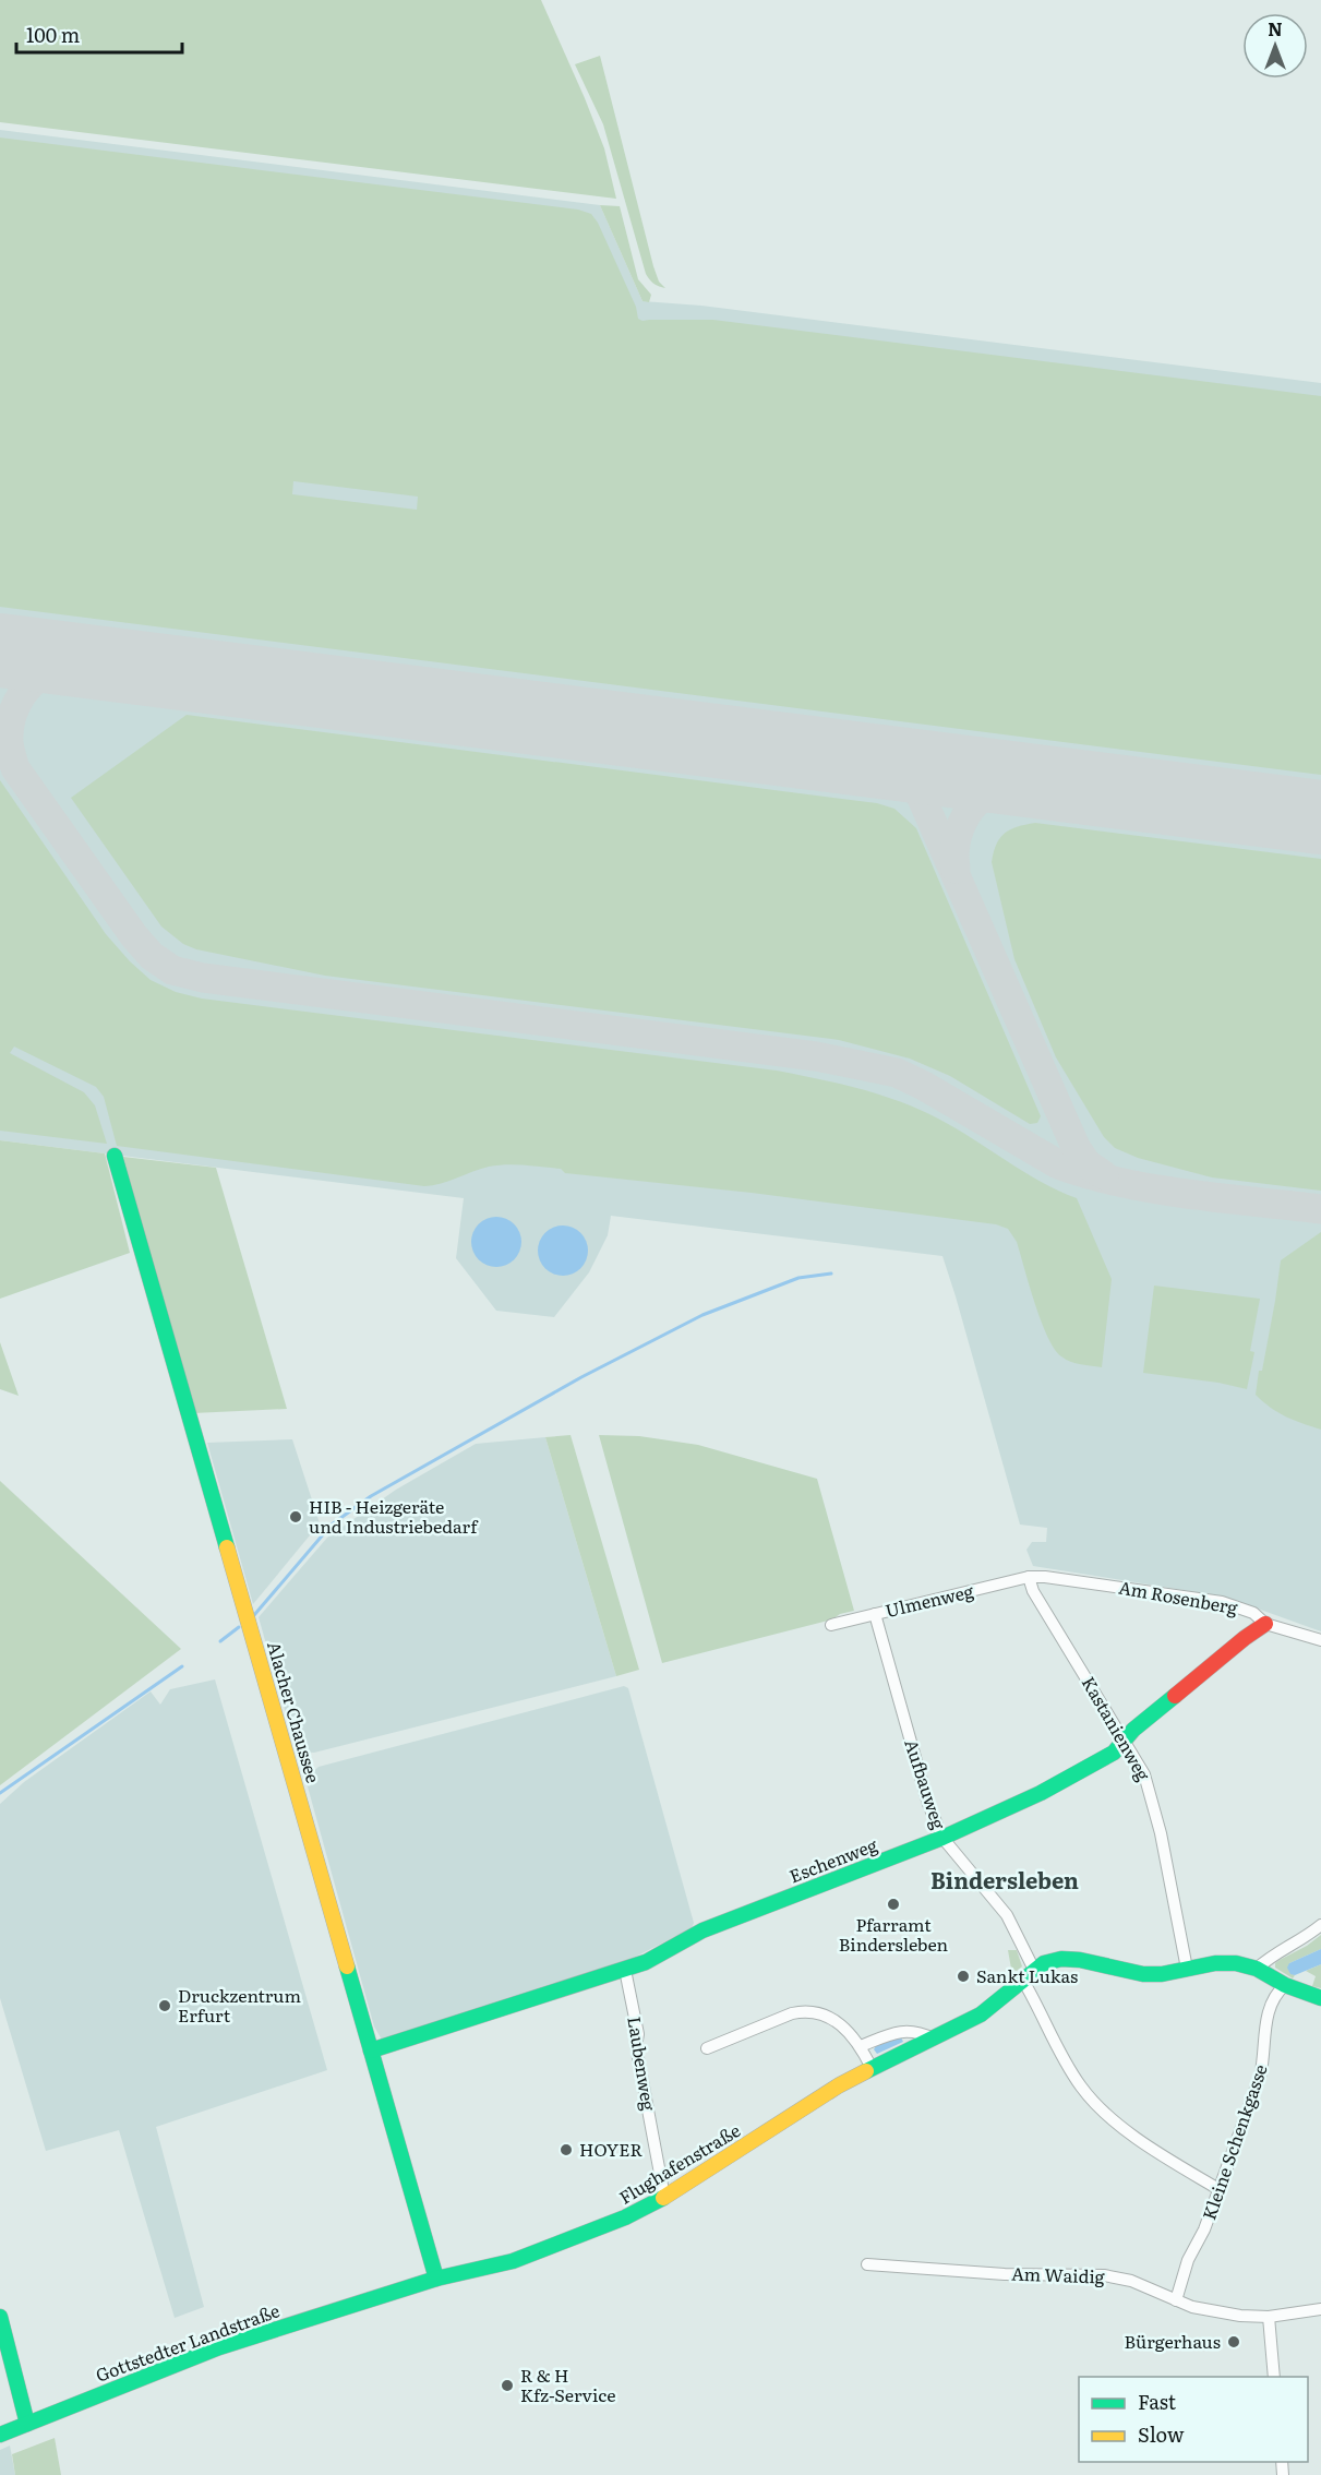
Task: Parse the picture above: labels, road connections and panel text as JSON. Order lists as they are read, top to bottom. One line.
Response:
{"streets":{"street":["Am Rosenberg","Ulmenweg","Alacher Chaussee","Kastanienweg","Aufbauweg","Eschenweg","Laubenweg","Kleine Schenkgasse","Flughafenstraße","Am Waidig","Gottstedter Landstraße"]},"crossings":[["Am Rosenberg","Ulmenweg"],["Am Rosenberg","Kastanienweg"],["Am Rosenberg","Eschenweg"],["Ulmenweg","Kastanienweg"],["Ulmenweg","Aufbauweg"],["Alacher Chaussee","Eschenweg"],["Alacher Chaussee","Flughafenstraße"],["Kastanienweg","Eschenweg"],["Kastanienweg","Flughafenstraße"],["Aufbauweg","Eschenweg"],["Aufbauweg","Kleine Schenkgasse"],["Aufbauweg","Flughafenstraße"],["Eschenweg","Laubenweg"],["Laubenweg","Flughafenstraße"],["Kleine Schenkgasse","Flughafenstraße"],["Kleine Schenkgasse","Am Waidig"],["Flughafenstraße","Gottstedter Landstraße"]],"districts":["Bindersleben"],"places":["HIB - Heizgeräte und Industriebedarf","Pfarramt Bindersleben","Sankt Lukas","Druckzentrum Erfurt","HOYER","Bürgerhaus","R & H Kfz-Service"],"legend":["Fast","Slow"],"scale_bar":"100 m","north":"top"}
